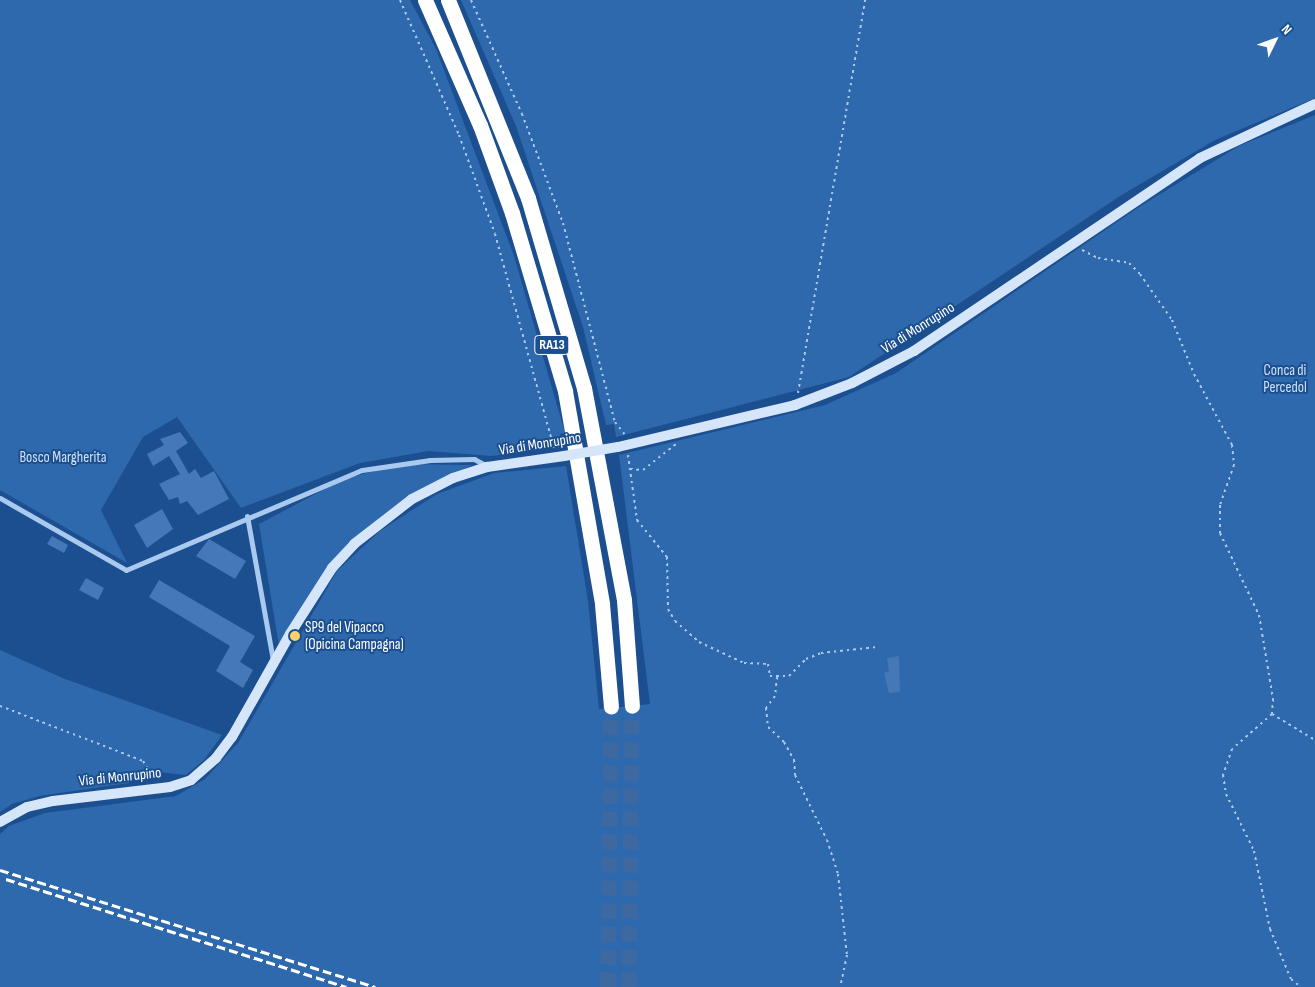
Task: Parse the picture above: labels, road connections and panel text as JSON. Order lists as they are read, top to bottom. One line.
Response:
{"streets":{"highway":["RA13"],"main road":["Via di Monrupino"]},"parks":["Conca di Percedol","Bosco Margherita"],"places":["SP9 del Vipacco (Opicina Campagna)"],"north":"top right"}
